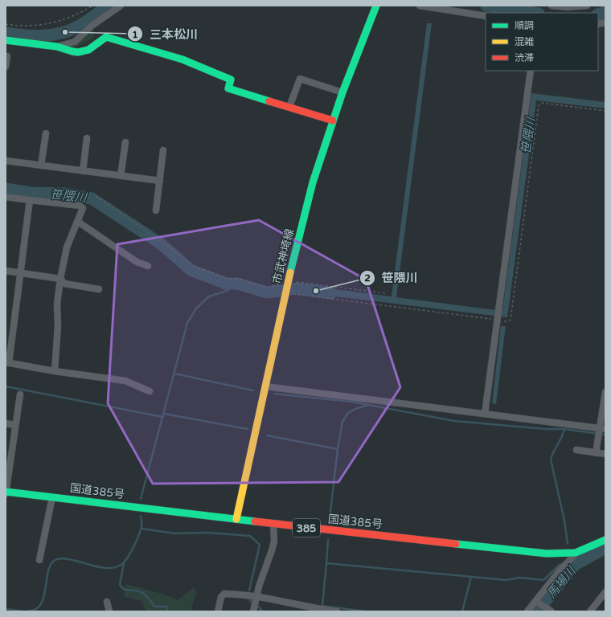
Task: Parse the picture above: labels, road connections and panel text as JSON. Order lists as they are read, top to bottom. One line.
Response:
{"streets":{"main road":["市武神埼線","国道385号","385"]},"crossings":[["市武神埼線","国道385号"]],"water":["笹隈川","馬場川"],"places":["三本松川","笹隈川"],"legend":["順調","混雑","渋滞"]}
